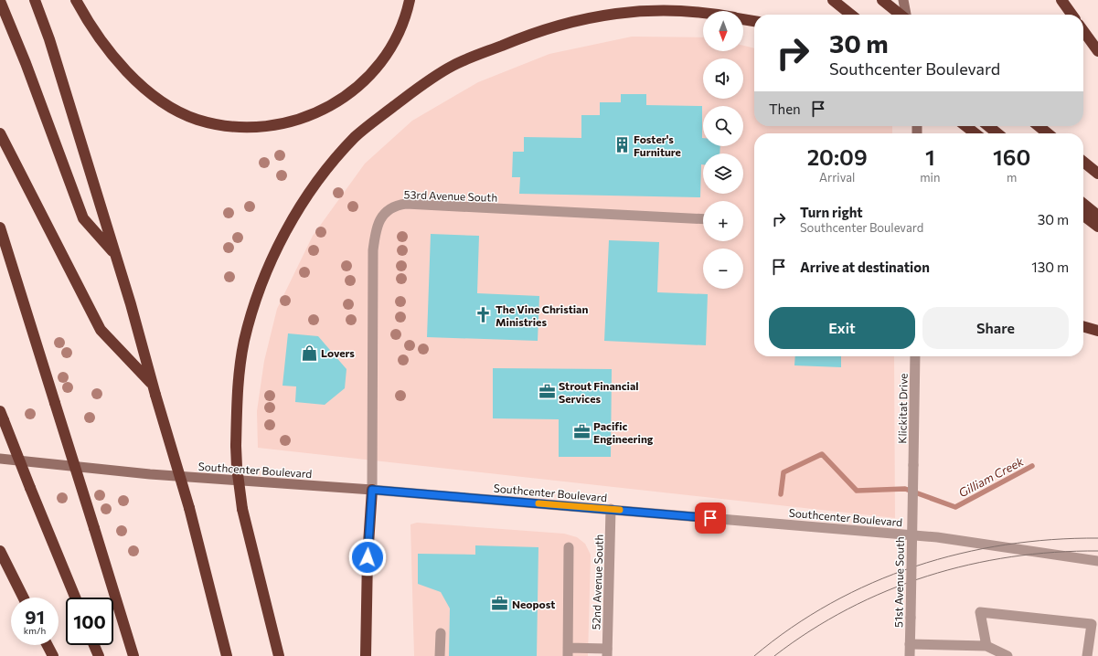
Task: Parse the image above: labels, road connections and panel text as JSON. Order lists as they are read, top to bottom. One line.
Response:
{"streets":{"main road":["Southcenter Boulevard"],"street":["53rd Avenue South","Klickitat Drive","52nd Avenue South","51st Avenue South"]},"crossings":[["53rd Avenue South","Southcenter Boulevard"],["Klickitat Drive","51st Avenue South"],["Southcenter Boulevard","52nd Avenue South"]],"water":["Gilliam Creek"],"places":{"building":["Foster's Furniture"],"church":["The Vine Christian Ministries"],"shop":["Lovers"],"office":["Strout Financial Services","Pacific Engineering","Neopost"]},"north":"bottom","page":{"map_buttons":["+","−"],"turn":["30 m","Southcenter Boulevard"],"then":"Then","eta":["20:09","Arrival","1","min","160","m"],"list":[{"name":"Turn right","note":"Southcenter Boulevard","value":"30 m"},{"name":"Arrive at destination","value":"130 m"}],"buttons":["Exit","Share"],"speed":"91 km/h","limit":"100"}}
